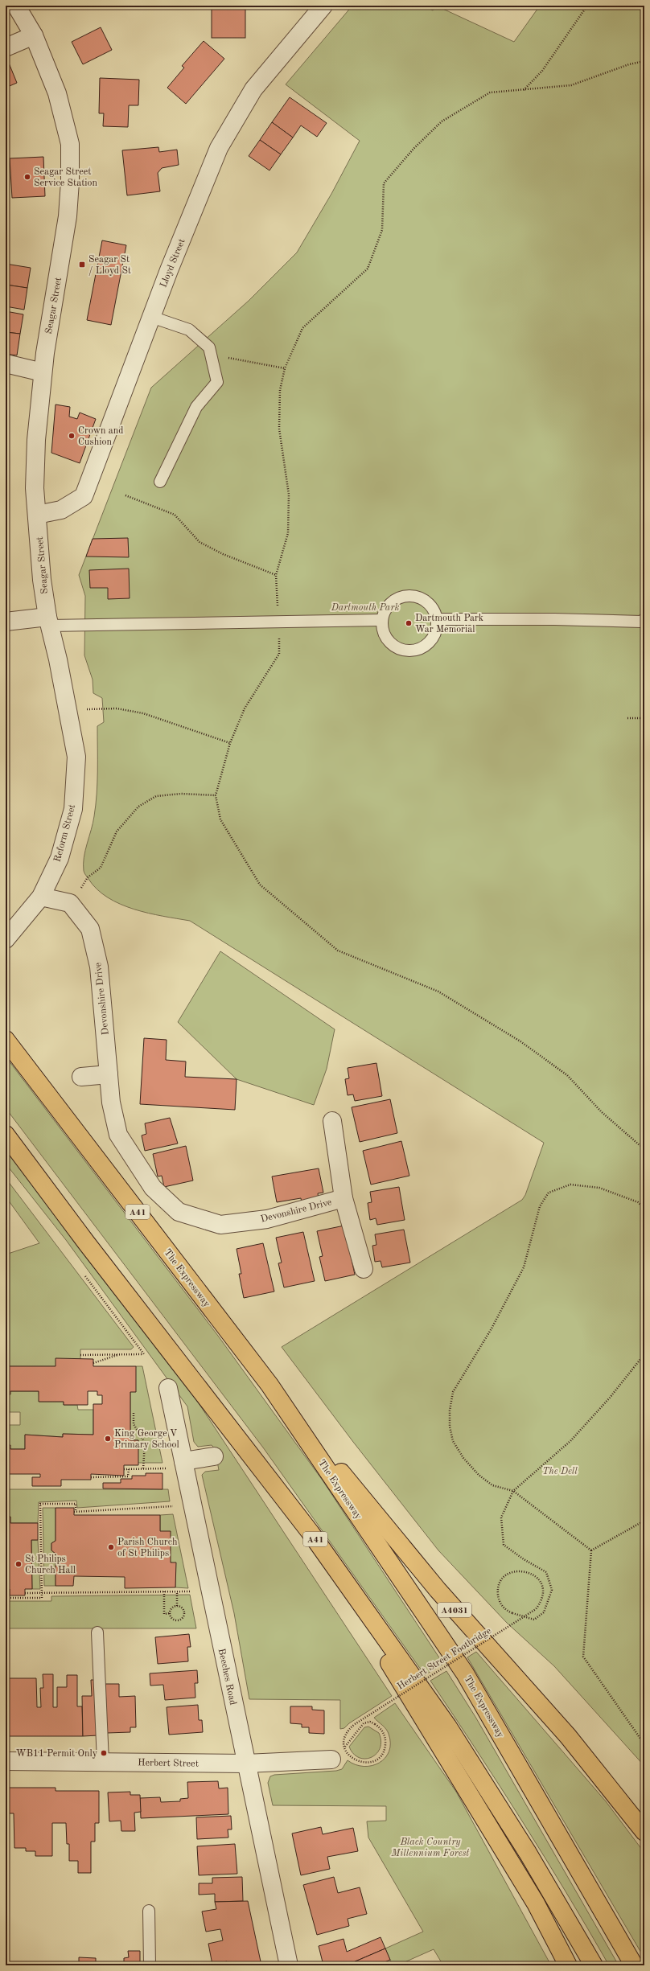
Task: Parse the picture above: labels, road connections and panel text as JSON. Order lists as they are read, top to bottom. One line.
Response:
{"streets":{"highway":["A41","The Expressway","A4031"],"street":["Lloyd Street","Seagar Street","Reform Street","Devonshire Drive","Beeches Road","Herbert Street"],"path":["Herbert Street Footbridge"]},"crossings":[["Lloyd Street","Seagar Street"],["Seagar Street","Reform Street"],["The Expressway","A4031"],["Herbert Street Footbridge","Herbert Street"],["Beeches Road","Herbert Street"]],"parks":["Dartmouth Park","The Dell","Black Country Millennium Forest"],"places":{"other":["Seagar Street Service Station","Crown and Cushion","Dartmouth Park War Memorial","King George V Primary School","Parish Church of St Philips","St Philips Church Hall","WB11 Permit Only"],"transit":["Seagar St / Lloyd St"]}}
